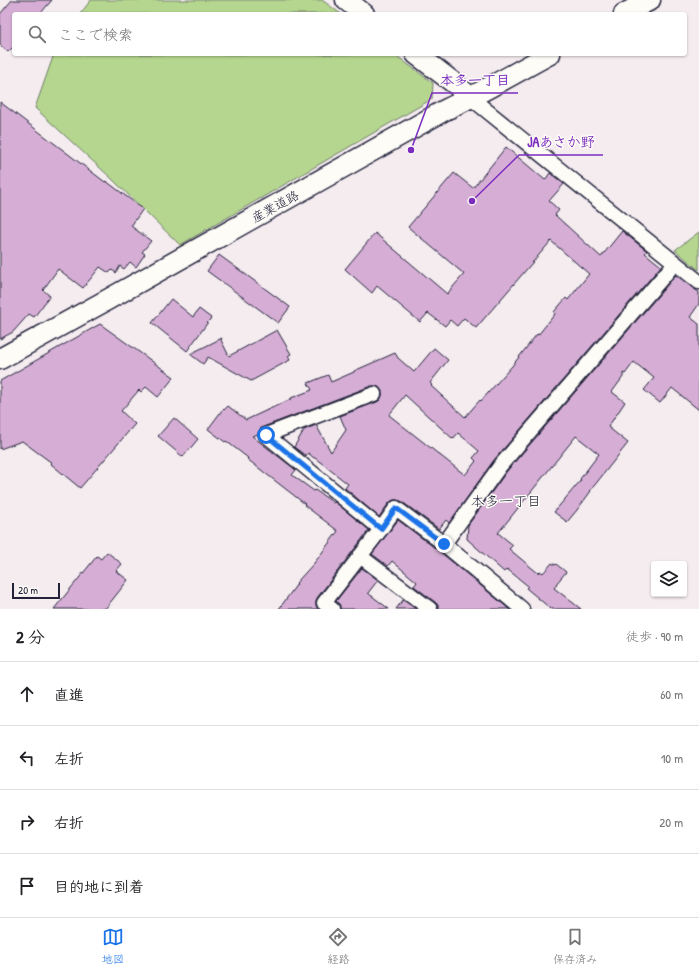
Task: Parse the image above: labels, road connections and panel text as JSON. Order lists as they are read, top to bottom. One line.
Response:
{"streets":{"street":["産業道路"]},"districts":["本多一丁目"],"places":["本多一丁目","JAあさか野"],"scale_bar":"20 m","page":{"search":"ここで検索","scale":"20 m","heading":["2 分","徒歩 · 90 m"],"list":[["直進","60 m"],["左折","10 m"],["右折","20 m"],"目的地に到着"],"nav":["地図","経路","保存済み"]}}
